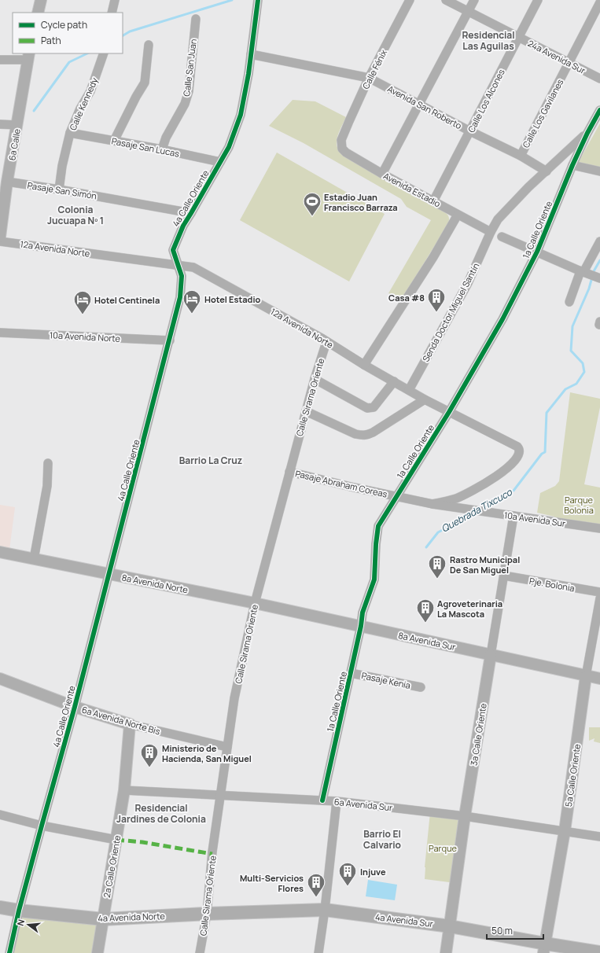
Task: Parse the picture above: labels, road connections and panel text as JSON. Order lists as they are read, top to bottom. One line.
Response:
{"streets":{"main road":["4a Avenida Norte","4a Avenida Sur"],"street":["24a Avenida Sur","Calle San Juan","Calle Fénix","Calle Los Alcones","Calle Kennedy","Avenida San Roberto","Calle Los Gavilanes","6a Calle","Pasaje San Lucas","Avenida Estadio","Pasaje San Simón","4a Calle Oriente","1a Calle Oriente","12a Avenida Norte","Senda Doctor Miguel Santín","10a Avenida Norte","Calle Sirama Oriente","Pasaje Abraham Coreas","10a Avenida Sur","8a Avenida Norte","Pje. Bolonia","8a Avenida Sur","Pasaje Kenia","6a Avenida Norte Bis","3a Calle Oriente","5a Calle Oriente","6a Avenida Sur","2a Calle Oriente"]},"crossings":[["24a Avenida Sur","Calle Los Alcones"],["24a Avenida Sur","Calle Los Gavilanes"],["Calle San Juan","Pasaje San Lucas"],["Calle Fénix","Avenida San Roberto"],["Calle Fénix","Avenida Estadio"],["Calle Los Alcones","Avenida San Roberto"],["Calle Los Alcones","Avenida Estadio"],["Calle Kennedy","Pasaje San Lucas"],["Calle Kennedy","Pasaje San Simón"],["Avenida San Roberto","Calle Los Gavilanes"],["Avenida San Roberto","4a Calle Oriente"],["Avenida San Roberto","Senda Doctor Miguel Santín"],["6a Calle","Pasaje San Simón"],["Pasaje San Lucas","4a Calle Oriente"],["Avenida Estadio","Senda Doctor Miguel Santín"],["Pasaje San Simón","4a Calle Oriente"],["4a Calle Oriente","12a Avenida Norte"],["4a Calle Oriente","10a Avenida Norte"],["4a Calle Oriente","8a Avenida Norte"],["4a Calle Oriente","6a Avenida Norte Bis"],["4a Calle Oriente","4a Avenida Norte"],["1a Calle Oriente","12a Avenida Norte"],["1a Calle Oriente","Senda Doctor Miguel Santín"],["1a Calle Oriente","Pasaje Abraham Coreas"],["1a Calle Oriente","8a Avenida Sur"],["1a Calle Oriente","Pasaje Kenia"],["1a Calle Oriente","6a Avenida Sur"],["12a Avenida Norte","Senda Doctor Miguel Santín"],["12a Avenida Norte","Calle Sirama Oriente"],["12a Avenida Norte","Pasaje Abraham Coreas"],["Calle Sirama Oriente","Pasaje Abraham Coreas"],["Calle Sirama Oriente","8a Avenida Norte"],["Calle Sirama Oriente","8a Avenida Sur"],["Calle Sirama Oriente","6a Avenida Norte Bis"],["Calle Sirama Oriente","6a Avenida Sur"],["Calle Sirama Oriente","4a Avenida Norte"],["Calle Sirama Oriente","4a Avenida Sur"],["Pasaje Abraham Coreas","10a Avenida Sur"],["10a Avenida Sur","3a Calle Oriente"],["8a Avenida Norte","8a Avenida Sur"],["Pje. Bolonia","3a Calle Oriente"],["8a Avenida Sur","3a Calle Oriente"],["8a Avenida Sur","5a Calle Oriente"],["6a Avenida Norte Bis","2a Calle Oriente"],["3a Calle Oriente","6a Avenida Sur"],["3a Calle Oriente","4a Avenida Sur"],["5a Calle Oriente","6a Avenida Sur"],["5a Calle Oriente","4a Avenida Sur"],["6a Avenida Sur","2a Calle Oriente"],["2a Calle Oriente","4a Avenida Norte"],["4a Avenida Norte","4a Avenida Sur"]],"districts":["Residencial Las Aguilas","Colonia Jucuapa Nº 1","Barrio La Cruz","Residencial Jardines de Colonia","Barrio El Calvario"],"water":["Quebrada Tixcuco"],"parks":["Parque Bolonia","Parque"],"places":{"sports":["Estadio Juan Francisco Barraza"],"building":["Casa #8","Rastro Municipal De San Miguel","Agroveterinaria La Mascota","Ministerio de Hacienda, San Miguel","Injuve","Multi-Servicios Flores"],"hotel":["Hotel Estadio","Hotel Centinela"]},"legend":["Cycle path","Path"],"scale_bar":"50 m","north":"left"}
